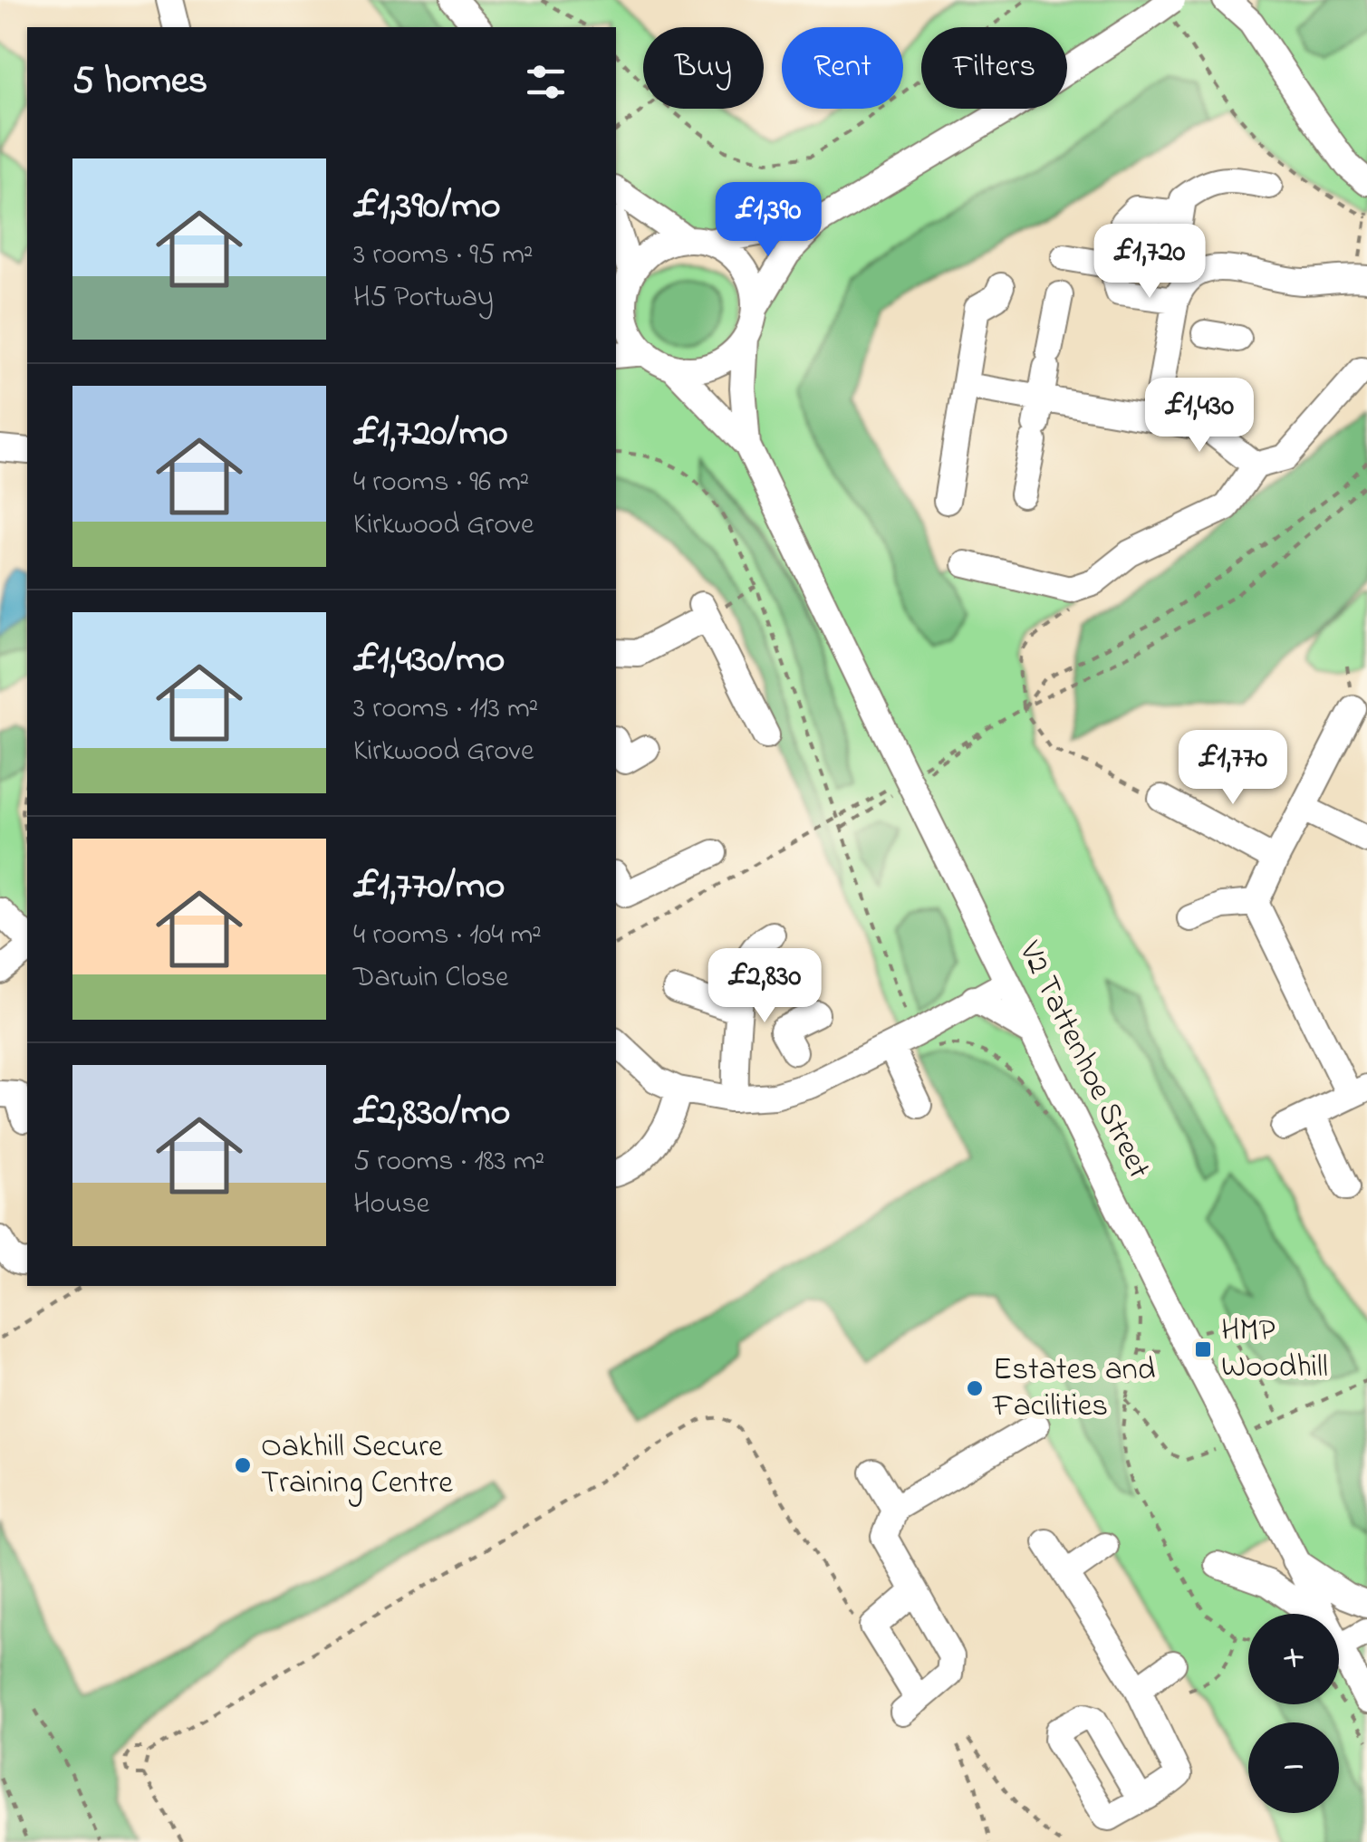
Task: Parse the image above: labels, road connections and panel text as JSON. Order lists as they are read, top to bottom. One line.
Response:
{"streets":{"street":["V2 Tattenhoe Street"]},"places":{"transit":["HMP Woodhill"],"other":["Estates and Facilities","Oakhill Secure Training Centre"]},"page":{"chip":["Buy","Rent","Filters"],"heading":"5 homes","list":[{"name":"£1,390/mo","note":"3 rooms · 95 m² · H5 Portway"},{"name":"£1,720/mo","note":"4 rooms · 96 m² · Kirkwood Grove"},{"name":"£1,430/mo","note":"3 rooms · 113 m² · Kirkwood Grove"},{"name":"£1,770/mo","note":"4 rooms · 104 m² · Darwin Close"},{"name":"£2,830/mo","note":"5 rooms · 183 m² · House"}],"price":["£1,390","£1,720","£1,430","£1,770","£2,830"],"map_buttons":["+","−"]}}
